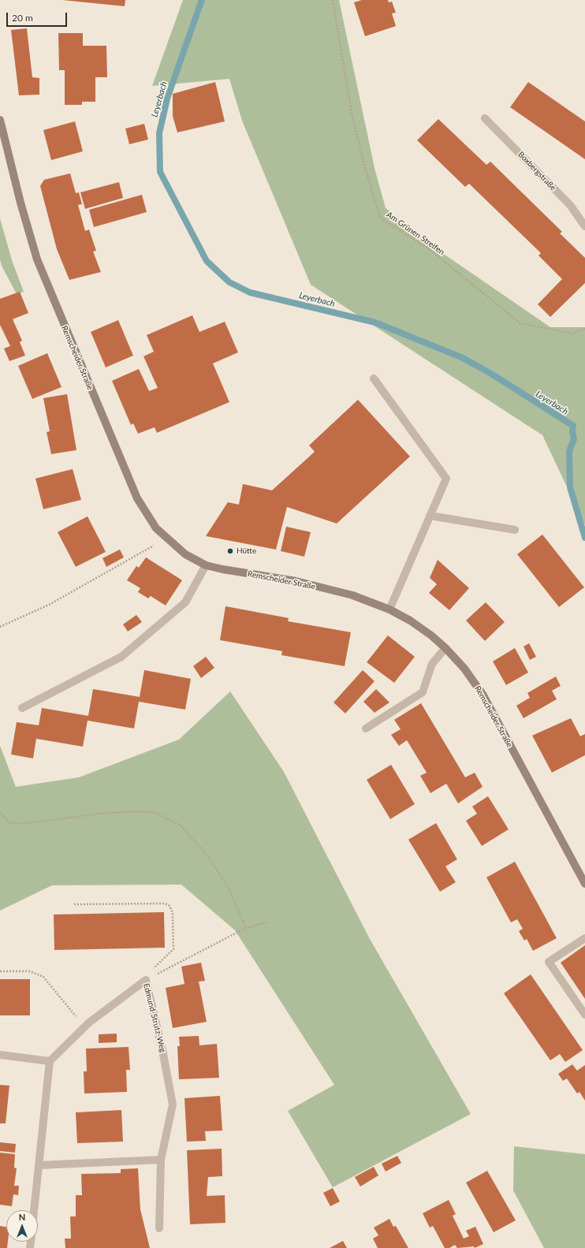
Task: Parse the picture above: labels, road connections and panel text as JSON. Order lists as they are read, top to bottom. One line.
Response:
{"streets":{"main road":["Remscheider Straße"],"street":["Boxbergstraße","Edmund-Strutz-Weg"],"path":["Am Grünen Streifen"]},"water":["Leyerbach"],"places":["Hütte"],"scale_bar":"20 m","north":"top"}
